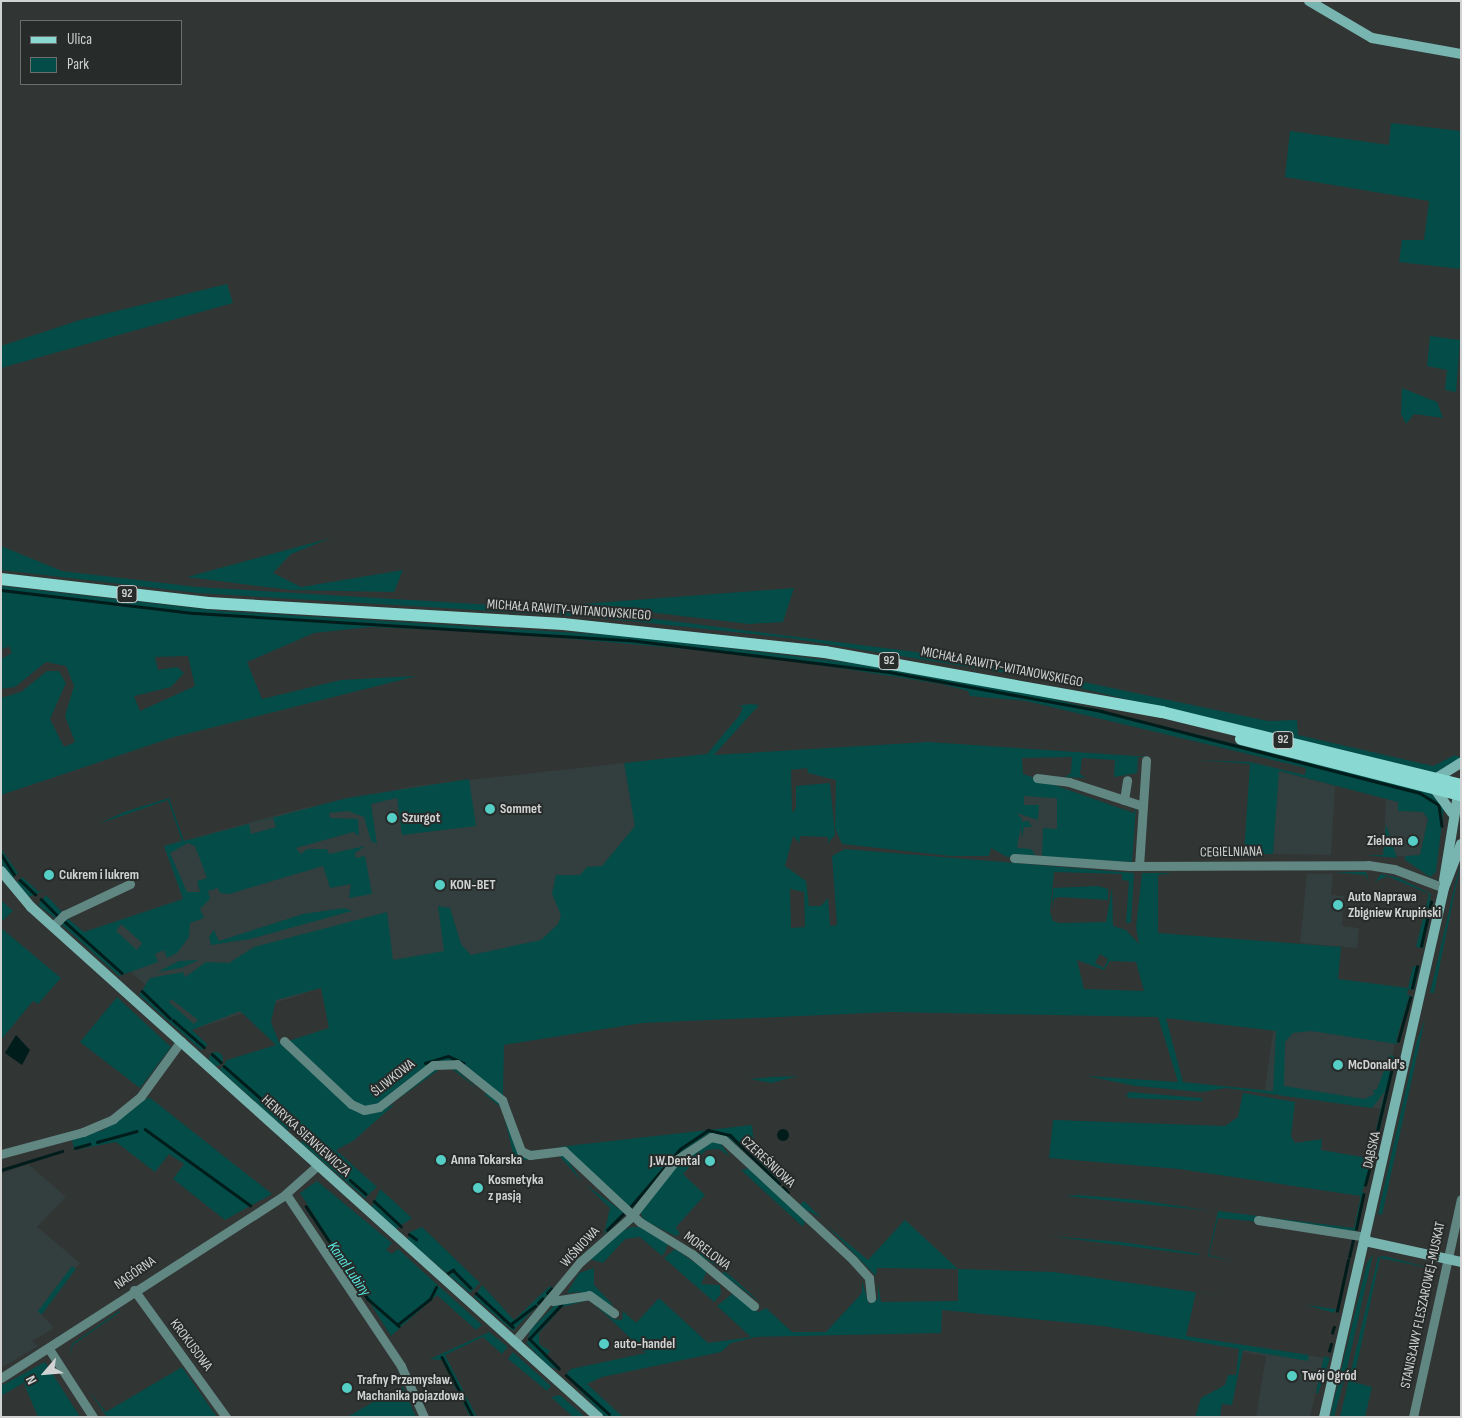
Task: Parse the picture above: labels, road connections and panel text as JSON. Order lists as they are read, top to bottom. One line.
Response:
{"streets":{"main road":["92","MICHAŁA RAWITY-WITANOWSKIEGO"],"street":["CEGIELNIANA","ŚLIWKOWA","HENRYKA SIENKIEWICZA","DĄBSKA","CZEREŚNIOWA","WIŚNIOWA","MORELOWA","NAGÓRNA","STANISŁAWY FLESZAROWEJ-MUSKAT","KROKUSOWA"]},"crossings":[["MICHAŁA RAWITY-WITANOWSKIEGO","DĄBSKA"],["CEGIELNIANA","DĄBSKA"],["ŚLIWKOWA","MORELOWA"],["HENRYKA SIENKIEWICZA","WIŚNIOWA"],["HENRYKA SIENKIEWICZA","NAGÓRNA"],["CZEREŚNIOWA","WIŚNIOWA"],["CZEREŚNIOWA","MORELOWA"],["WIŚNIOWA","MORELOWA"],["NAGÓRNA","KROKUSOWA"]],"water":["Kanał Lubiny"],"places":["Sommet","Szurgot","Zielona","Cukrem i lukrem","KON-BET","Auto Naprawa Zbigniew Krupiński","McDonald's","Anna Tokarska","J.W.Dental","Kosmetyka z pasją","auto-handel","Twój Ogród","Trafny Przemysław. Machanika pojazdowa"],"legend":["Ulica","Park"],"north":"bottom left"}
